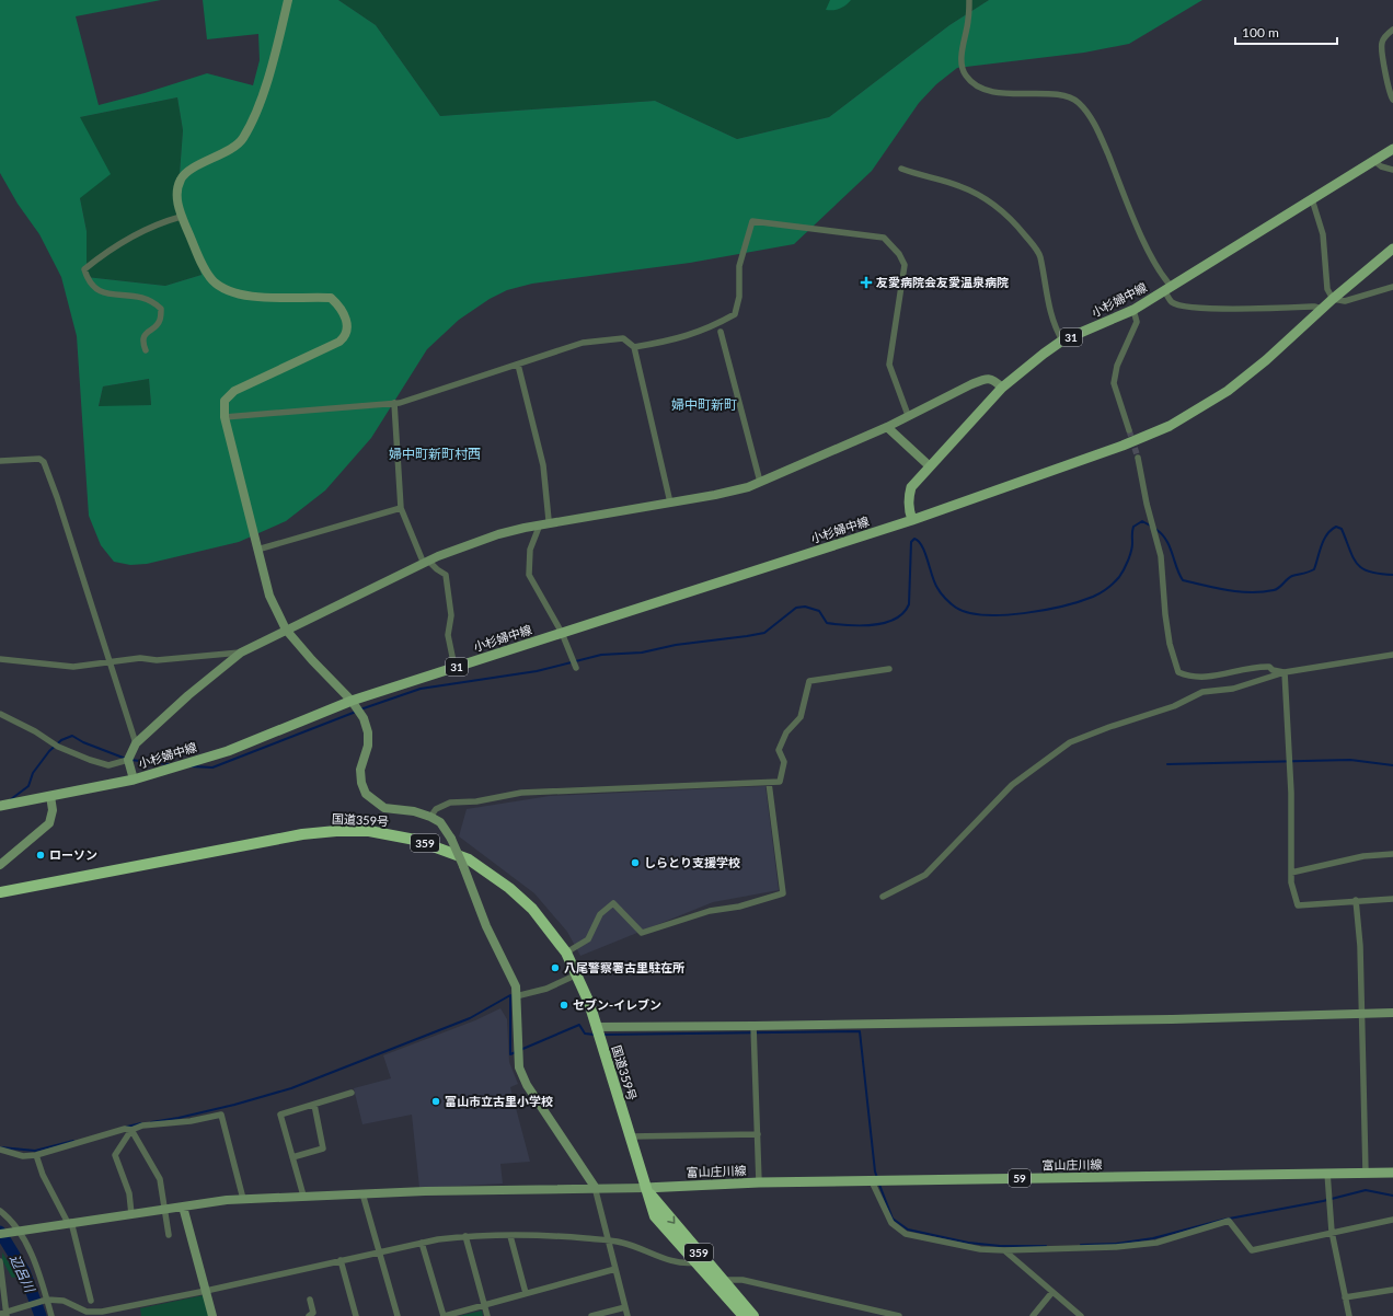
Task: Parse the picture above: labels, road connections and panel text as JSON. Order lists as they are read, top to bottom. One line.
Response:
{"streets":{"highway":["国道359号","359"],"main road":["小杉婦中線","31","富山庄川線","59"]},"crossings":[["国道359号","富山庄川線"]],"districts":["婦中町新町","婦中町新町村西"],"water":["辺呂川"],"places":{"health":["友愛病院会友愛温泉病院"],"other":["ローソン","しらとり支援学校","八尾警察署古里駐在所","セブン-イレブン","富山市立古里小学校"]},"scale_bar":"100 m"}
